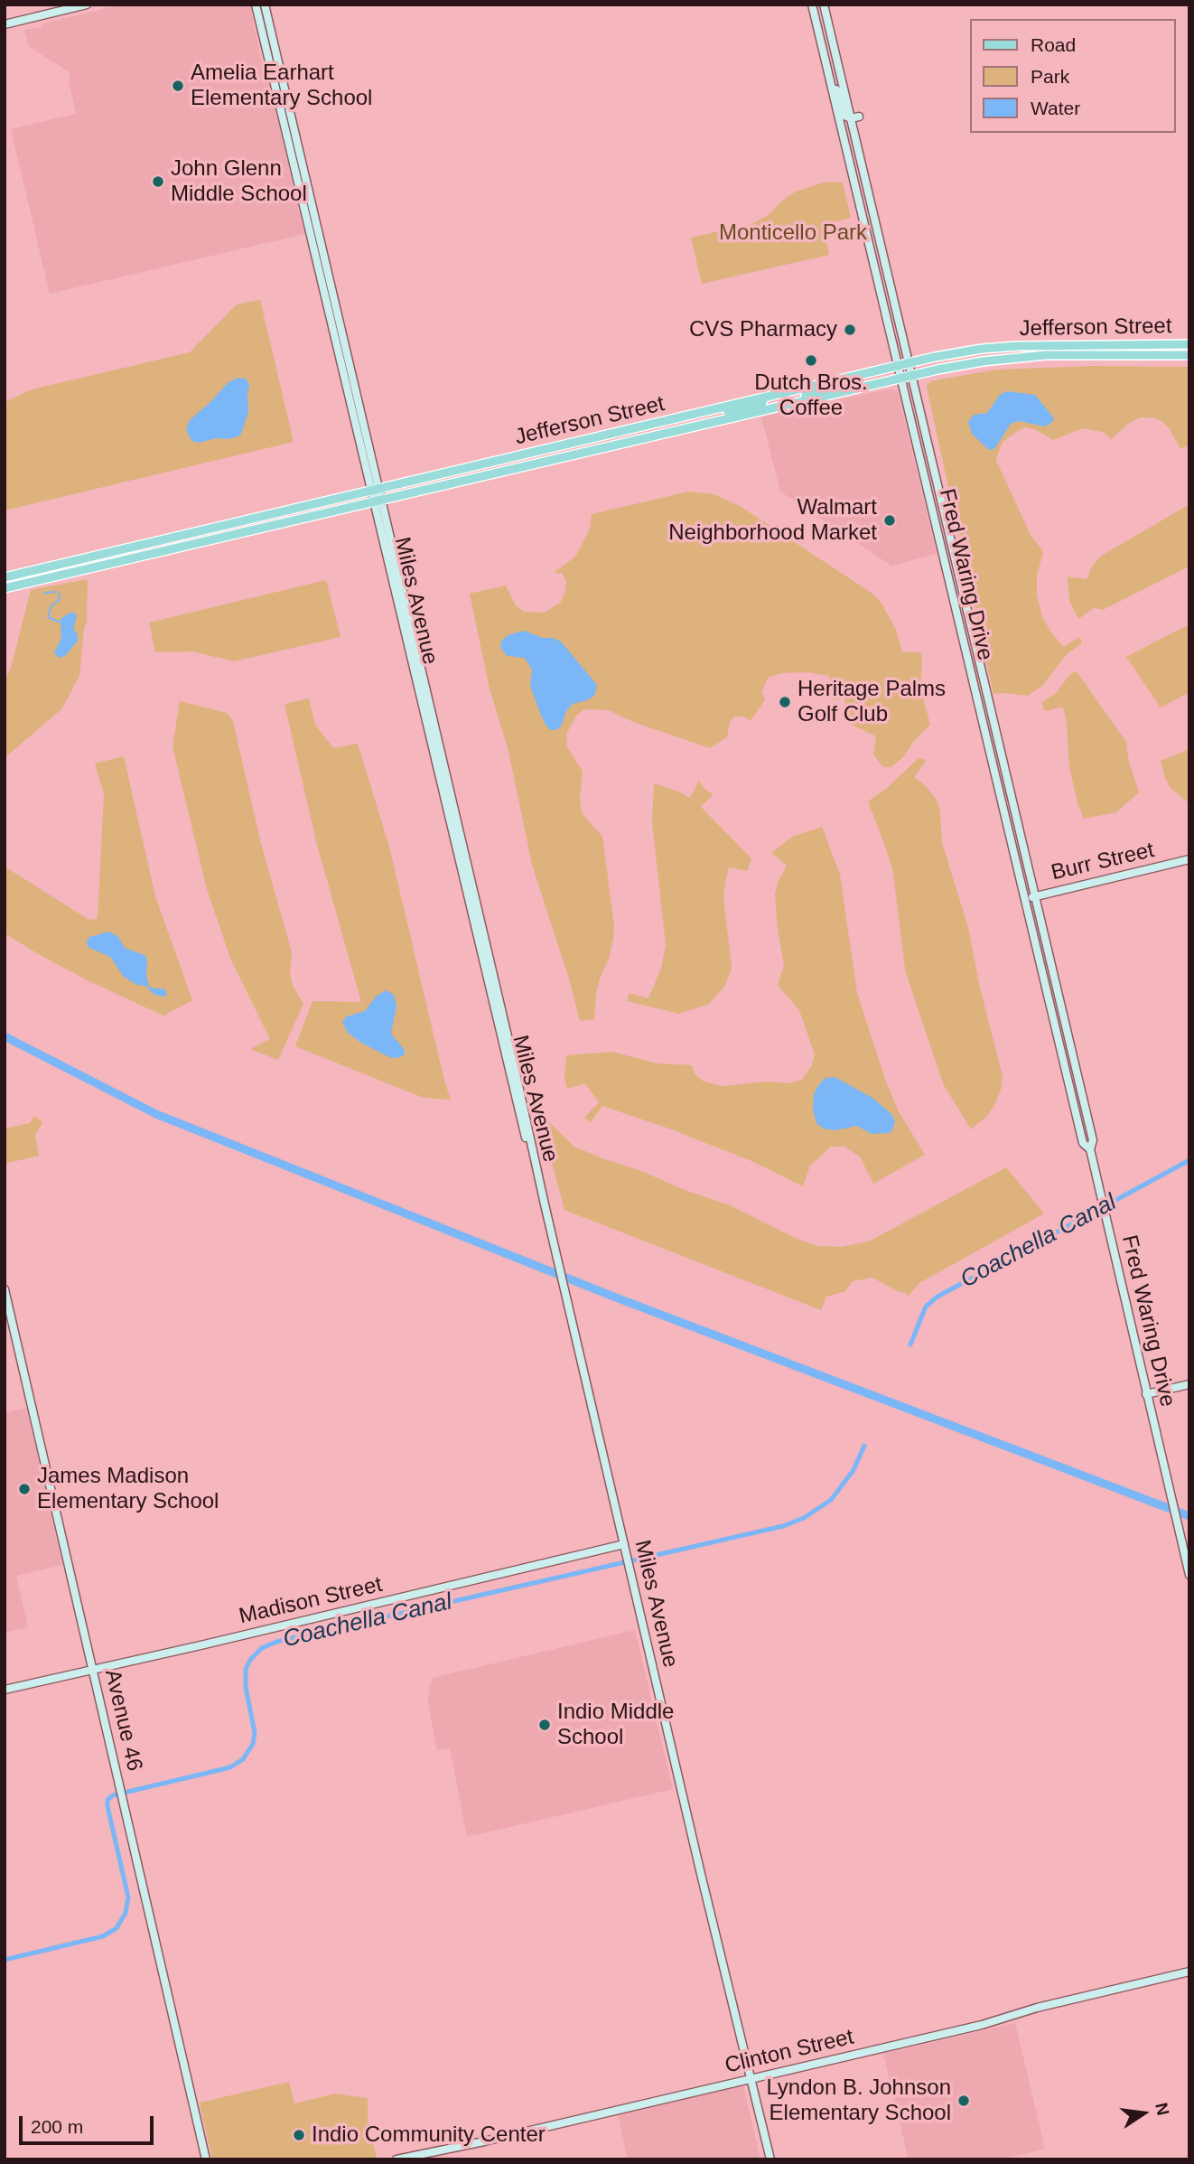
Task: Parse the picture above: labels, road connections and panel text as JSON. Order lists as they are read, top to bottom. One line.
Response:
{"streets":{"main road":["Jefferson Street"],"street":["Fred Waring Drive","Miles Avenue","Burr Street","Madison Street","Avenue 46","Clinton Street"]},"crossings":[["Jefferson Street","Fred Waring Drive"],["Jefferson Street","Miles Avenue"],["Fred Waring Drive","Burr Street"],["Miles Avenue","Madison Street"],["Miles Avenue","Clinton Street"],["Madison Street","Avenue 46"]],"water":["Coachella Canal"],"parks":["Monticello Park"],"places":["Amelia Earhart Elementary School","John Glenn Middle School","CVS Pharmacy","Dutch Bros. Coffee","Walmart Neighborhood Market","Heritage Palms Golf Club","James Madison Elementary School","Indio Middle School","Lyndon B. Johnson Elementary School","Indio Community Center"],"legend":["Road","Park","Water"],"scale_bar":"200 m","north":"right"}
